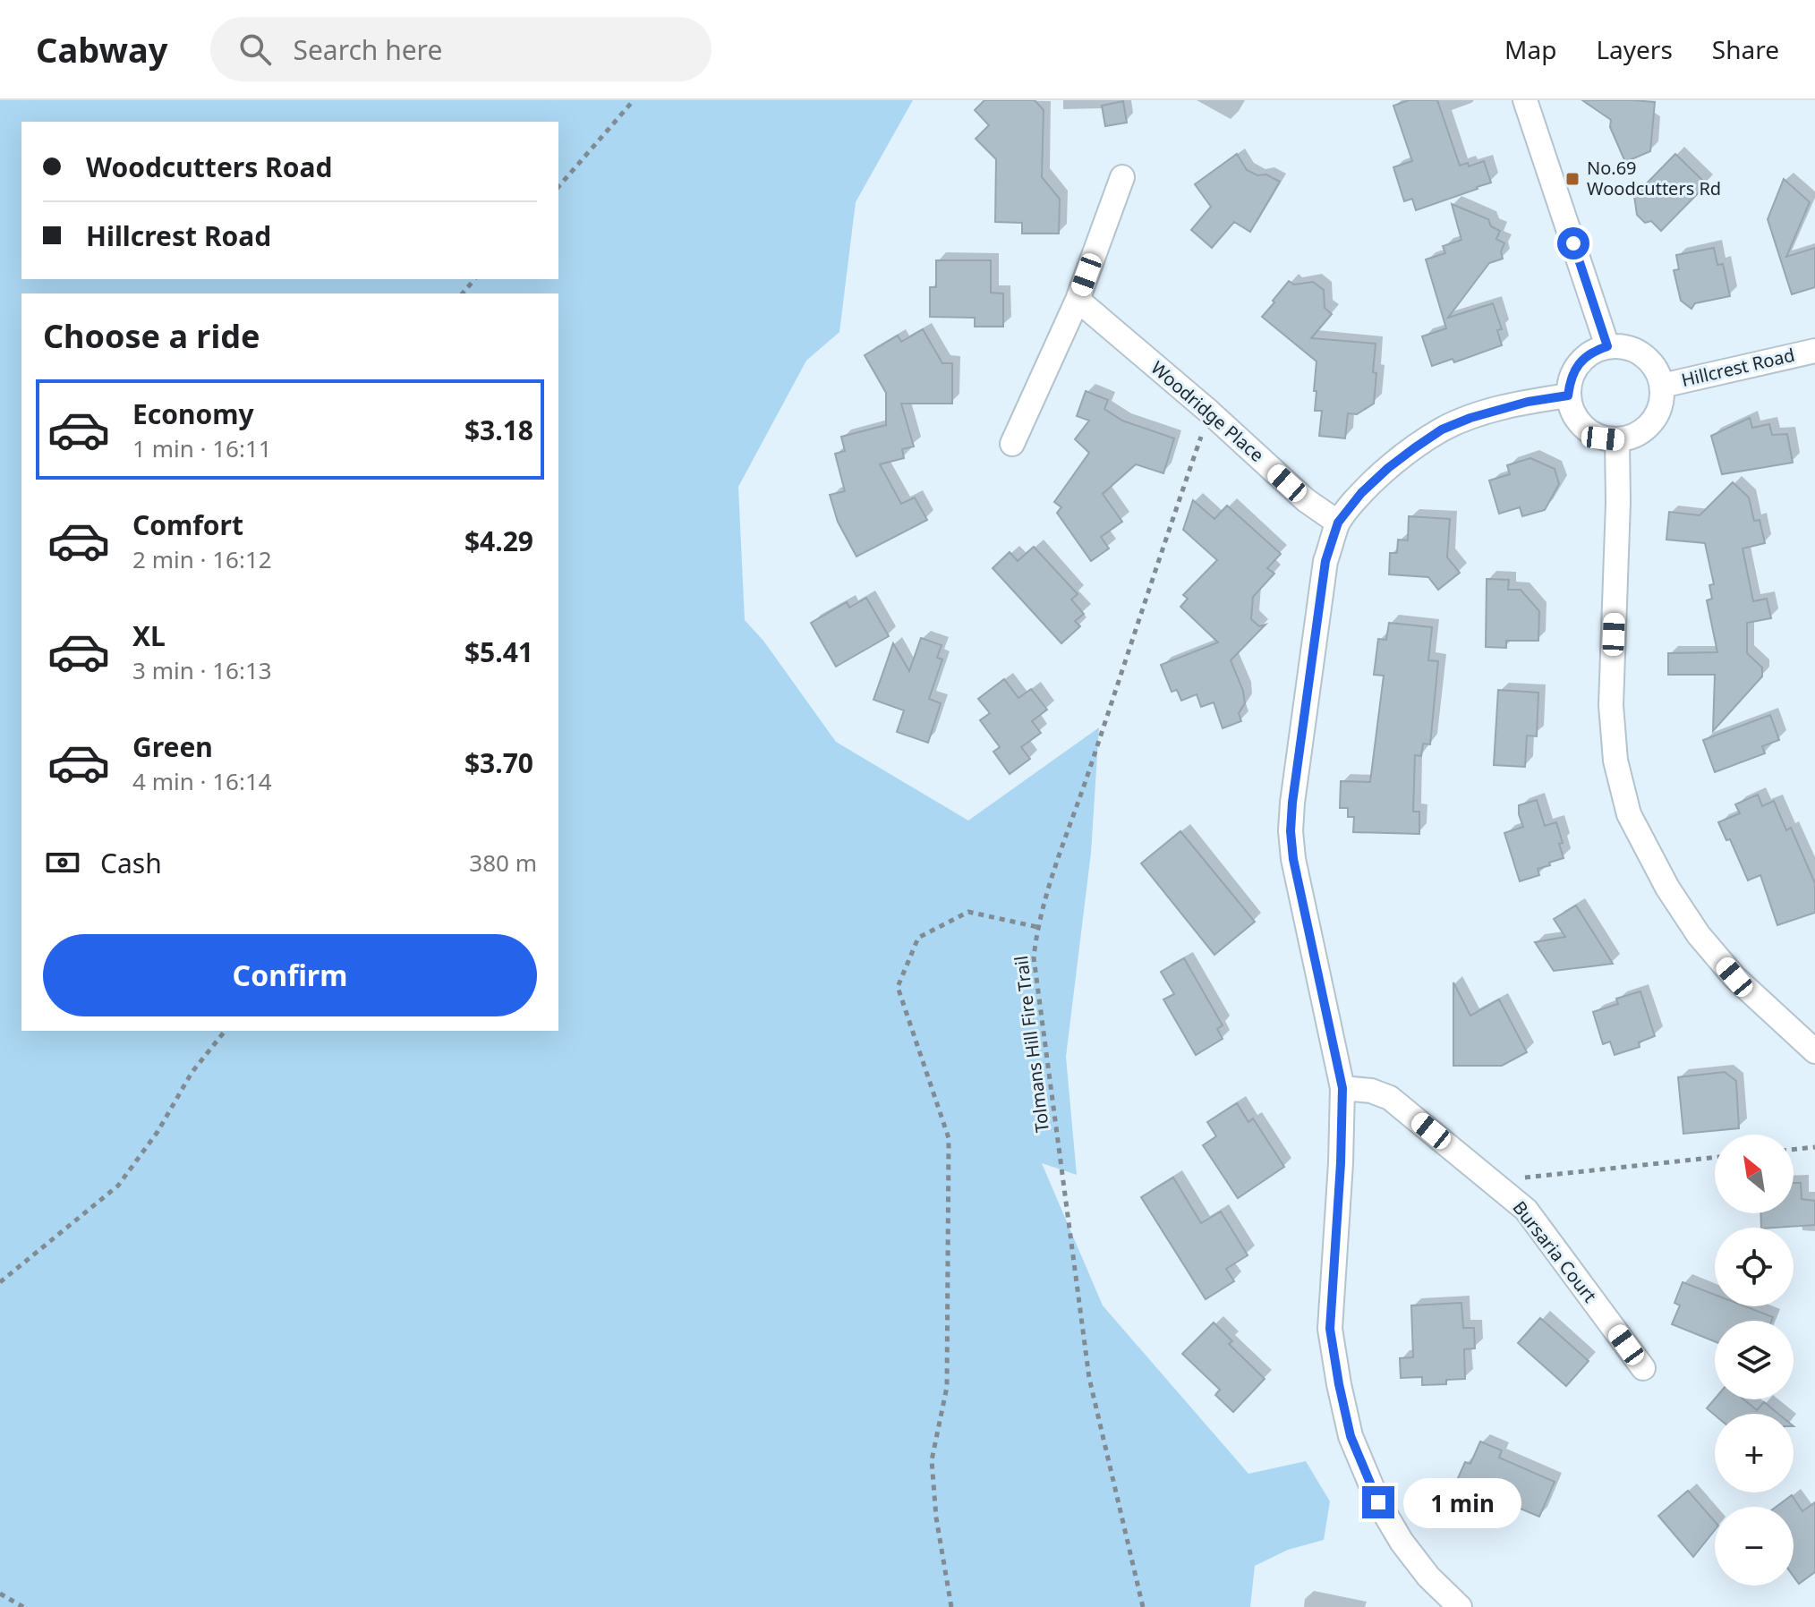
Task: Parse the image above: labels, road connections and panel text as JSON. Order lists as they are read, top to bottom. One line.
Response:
{"streets":{"street":["Hillcrest Road","Woodridge Place","Bursaria Court"],"path":["Tolmans Hill Fire Trail"]},"crossings":[["Woodridge Place","Tolmans Hill Fire Trail"]],"places":{"transit":["No.69 Woodcutters Rd"]},"north":"top left","page":{"header":"Cabway","search":"Search here","nav":["Map","Layers","Share"],"banner":["Woodcutters Road","Hillcrest Road"],"heading":"Choose a ride","list":[{"name":"Economy","note":"1 min · 16:11","value":"$3.18"},{"name":"Comfort","note":"2 min · 16:12","value":"$4.29"},{"name":"XL","note":"3 min · 16:13","value":"$5.41"},{"name":"Green","note":"4 min · 16:14","value":"$3.70"}],"pay":["Cash","380 m"],"buttons":"Confirm","map_buttons":["+","−"],"bubble":"1 min"}}
